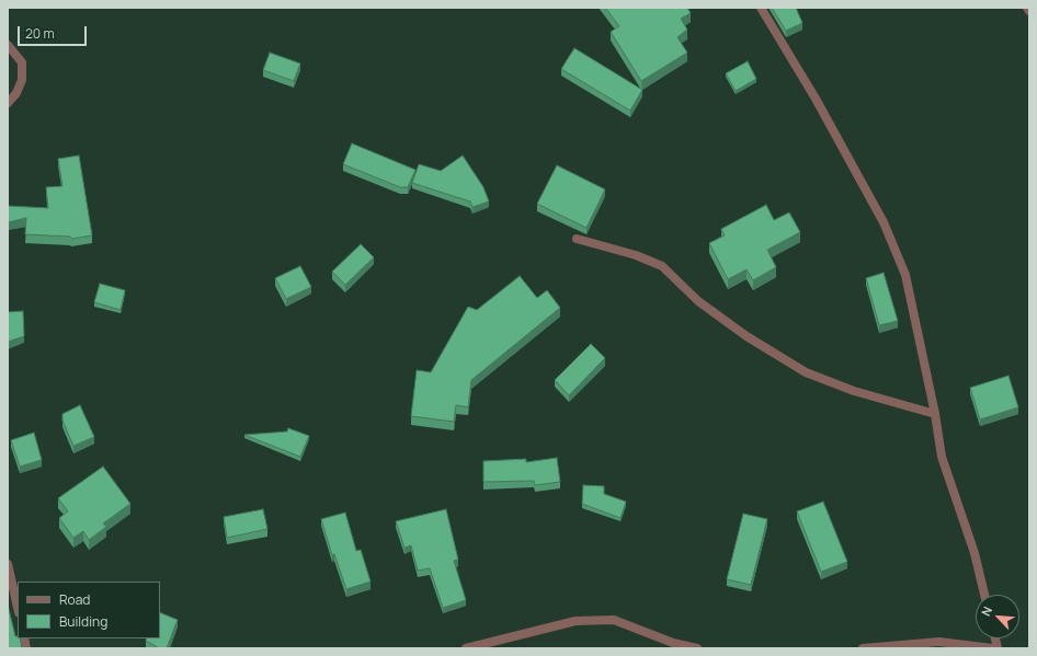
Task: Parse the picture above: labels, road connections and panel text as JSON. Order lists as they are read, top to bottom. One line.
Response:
{"legend":["Road","Building"],"scale_bar":"20 m","north":"top left"}
